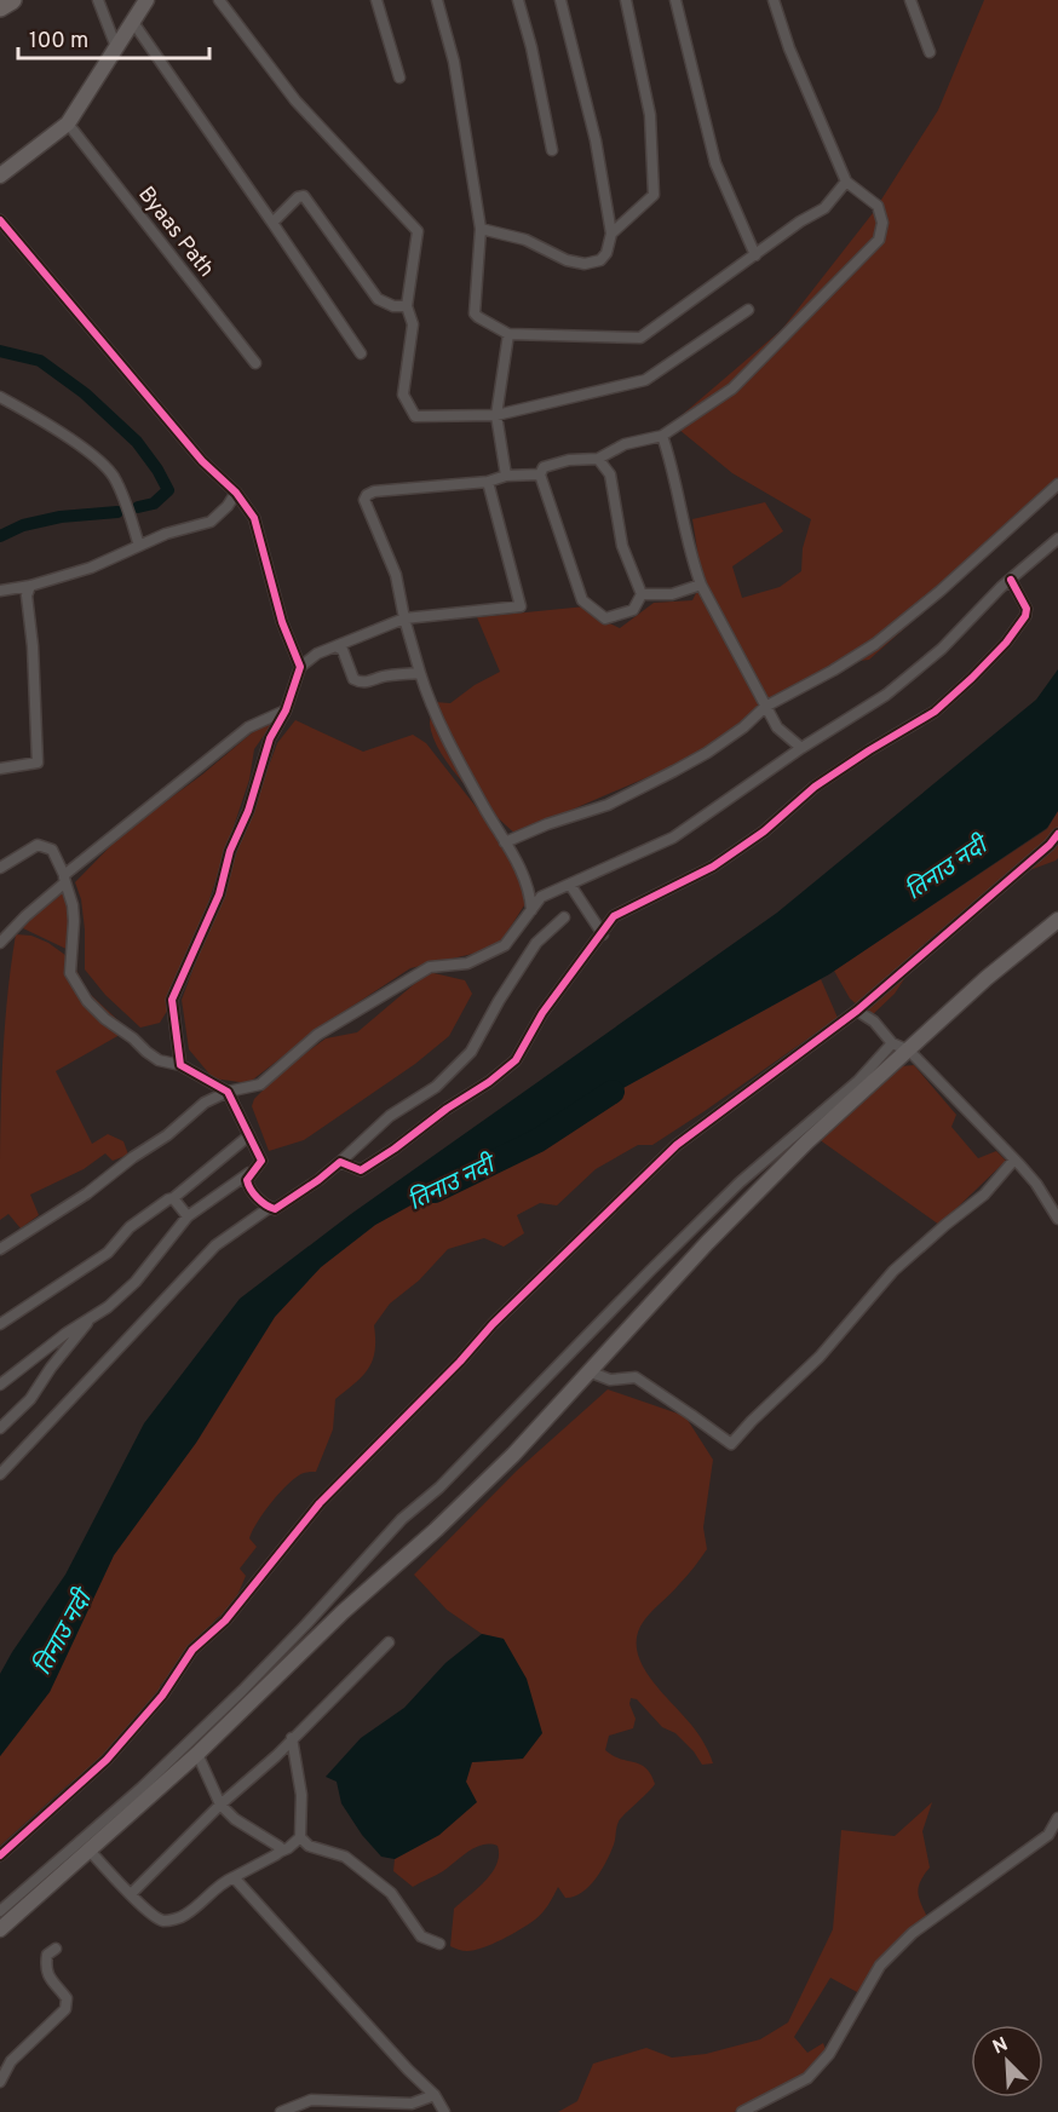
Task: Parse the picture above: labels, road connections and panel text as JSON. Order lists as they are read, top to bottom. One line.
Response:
{"streets":{"street":["Byaas Path"]},"water":["तिनाउ नदी"],"scale_bar":"100 m","north":"top left"}
